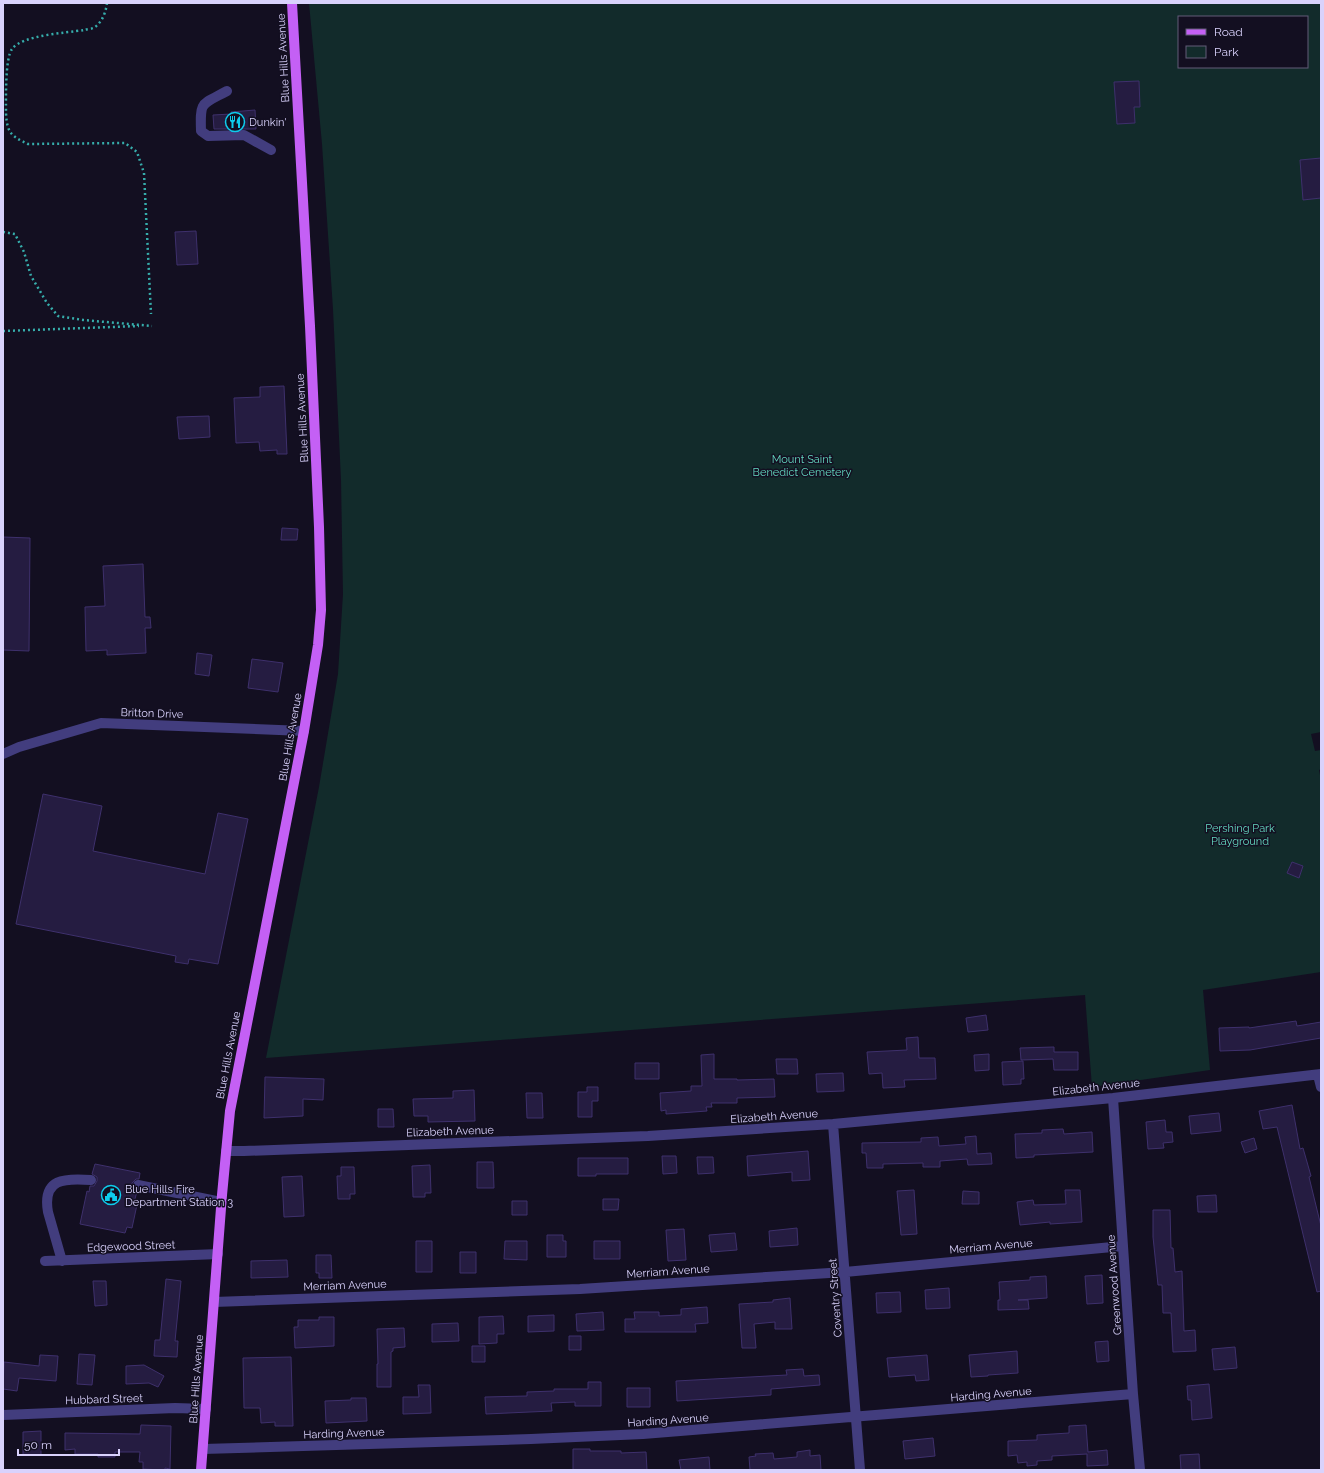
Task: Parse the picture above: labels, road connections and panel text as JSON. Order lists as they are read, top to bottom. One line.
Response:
{"streets":{"main road":["Blue Hills Avenue"],"street":["Britton Drive","Elizabeth Avenue","Edgewood Street","Merriam Avenue","Greenwood Avenue","Coventry Street","Harding Avenue","Hubbard Street"]},"crossings":[["Blue Hills Avenue","Britton Drive"],["Blue Hills Avenue","Elizabeth Avenue"],["Blue Hills Avenue","Edgewood Street"],["Blue Hills Avenue","Merriam Avenue"],["Blue Hills Avenue","Harding Avenue"],["Blue Hills Avenue","Hubbard Street"],["Elizabeth Avenue","Greenwood Avenue"],["Elizabeth Avenue","Coventry Street"],["Merriam Avenue","Greenwood Avenue"],["Merriam Avenue","Coventry Street"],["Greenwood Avenue","Harding Avenue"],["Coventry Street","Harding Avenue"]],"parks":["Mount Saint Benedict Cemetery","Pershing Park Playground"],"places":{"restaurant":["Dunkin'"],"public building":["Blue Hills Fire Department Station 3"]},"legend":["Road","Park"],"scale_bar":"50 m"}
